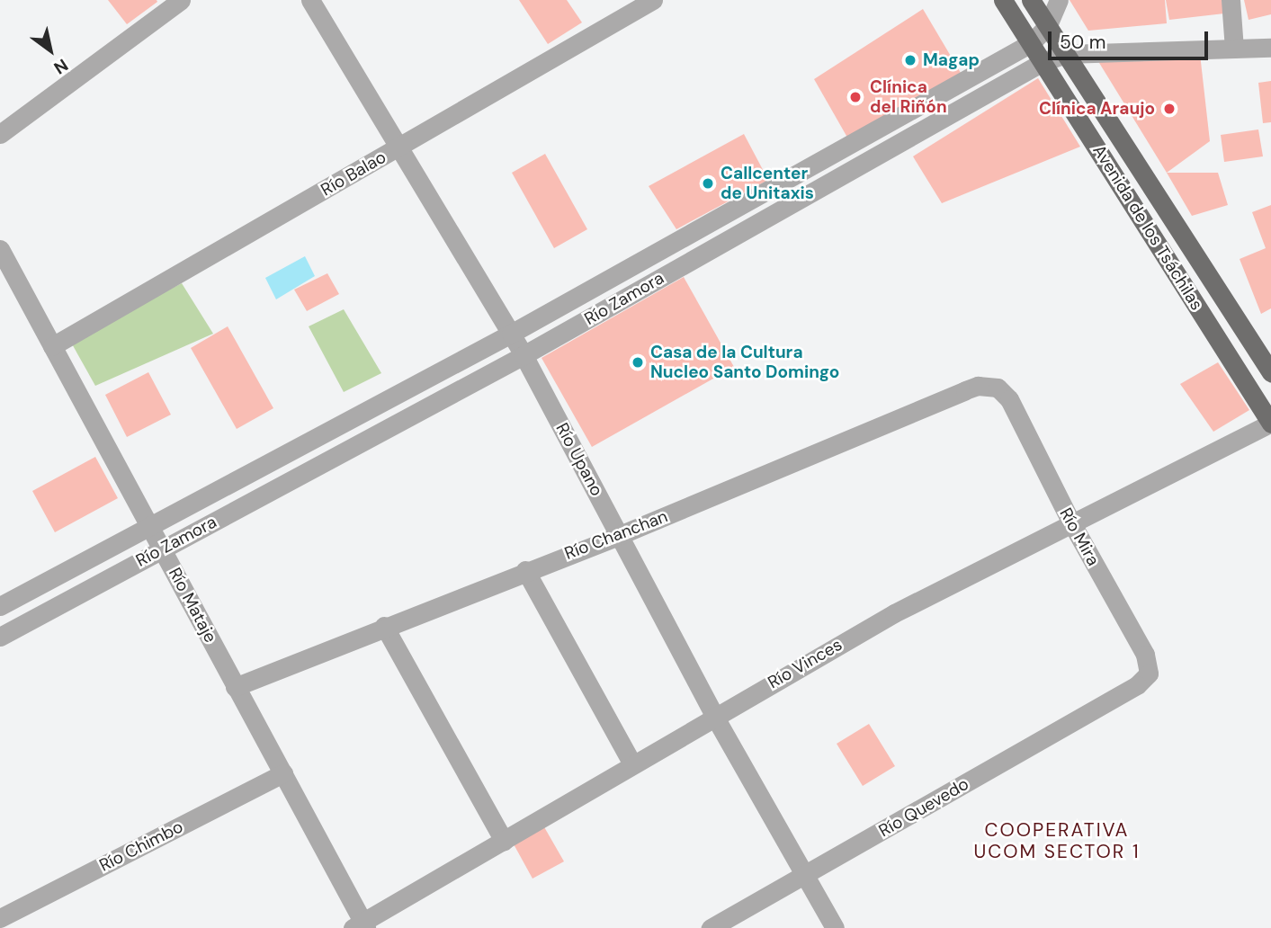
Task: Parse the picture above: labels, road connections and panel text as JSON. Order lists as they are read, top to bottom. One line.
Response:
{"streets":{"main road":["Avenida de los Tsáchilas"],"street":["Río Balao","Río Zamora","Río Upano","Río Chanchan","Río Mira","Río Mataje","Río Vinces","Río Quevedo","Río Chimbo"]},"crossings":[["Río Balao","Río Upano"],["Río Balao","Río Mataje"],["Avenida de los Tsáchilas","Río Zamora"],["Avenida de los Tsáchilas","Río Vinces"],["Río Zamora","Río Upano"],["Río Zamora","Río Mataje"],["Río Upano","Río Chanchan"],["Río Upano","Río Vinces"],["Río Upano","Río Quevedo"],["Río Chanchan","Río Mira"],["Río Chanchan","Río Mataje"],["Río Mira","Río Vinces"],["Río Mira","Río Quevedo"],["Río Mataje","Río Vinces"],["Río Mataje","Río Chimbo"]],"districts":["COOPERATIVA UCOM SECTOR 1"],"places":["Magap","Clínica del Riñón","Clínica Araujo","Callcenter de Unitaxis","Casa de la Cultura Nucleo Santo Domingo"],"scale_bar":"50 m","north":"bottom right"}
